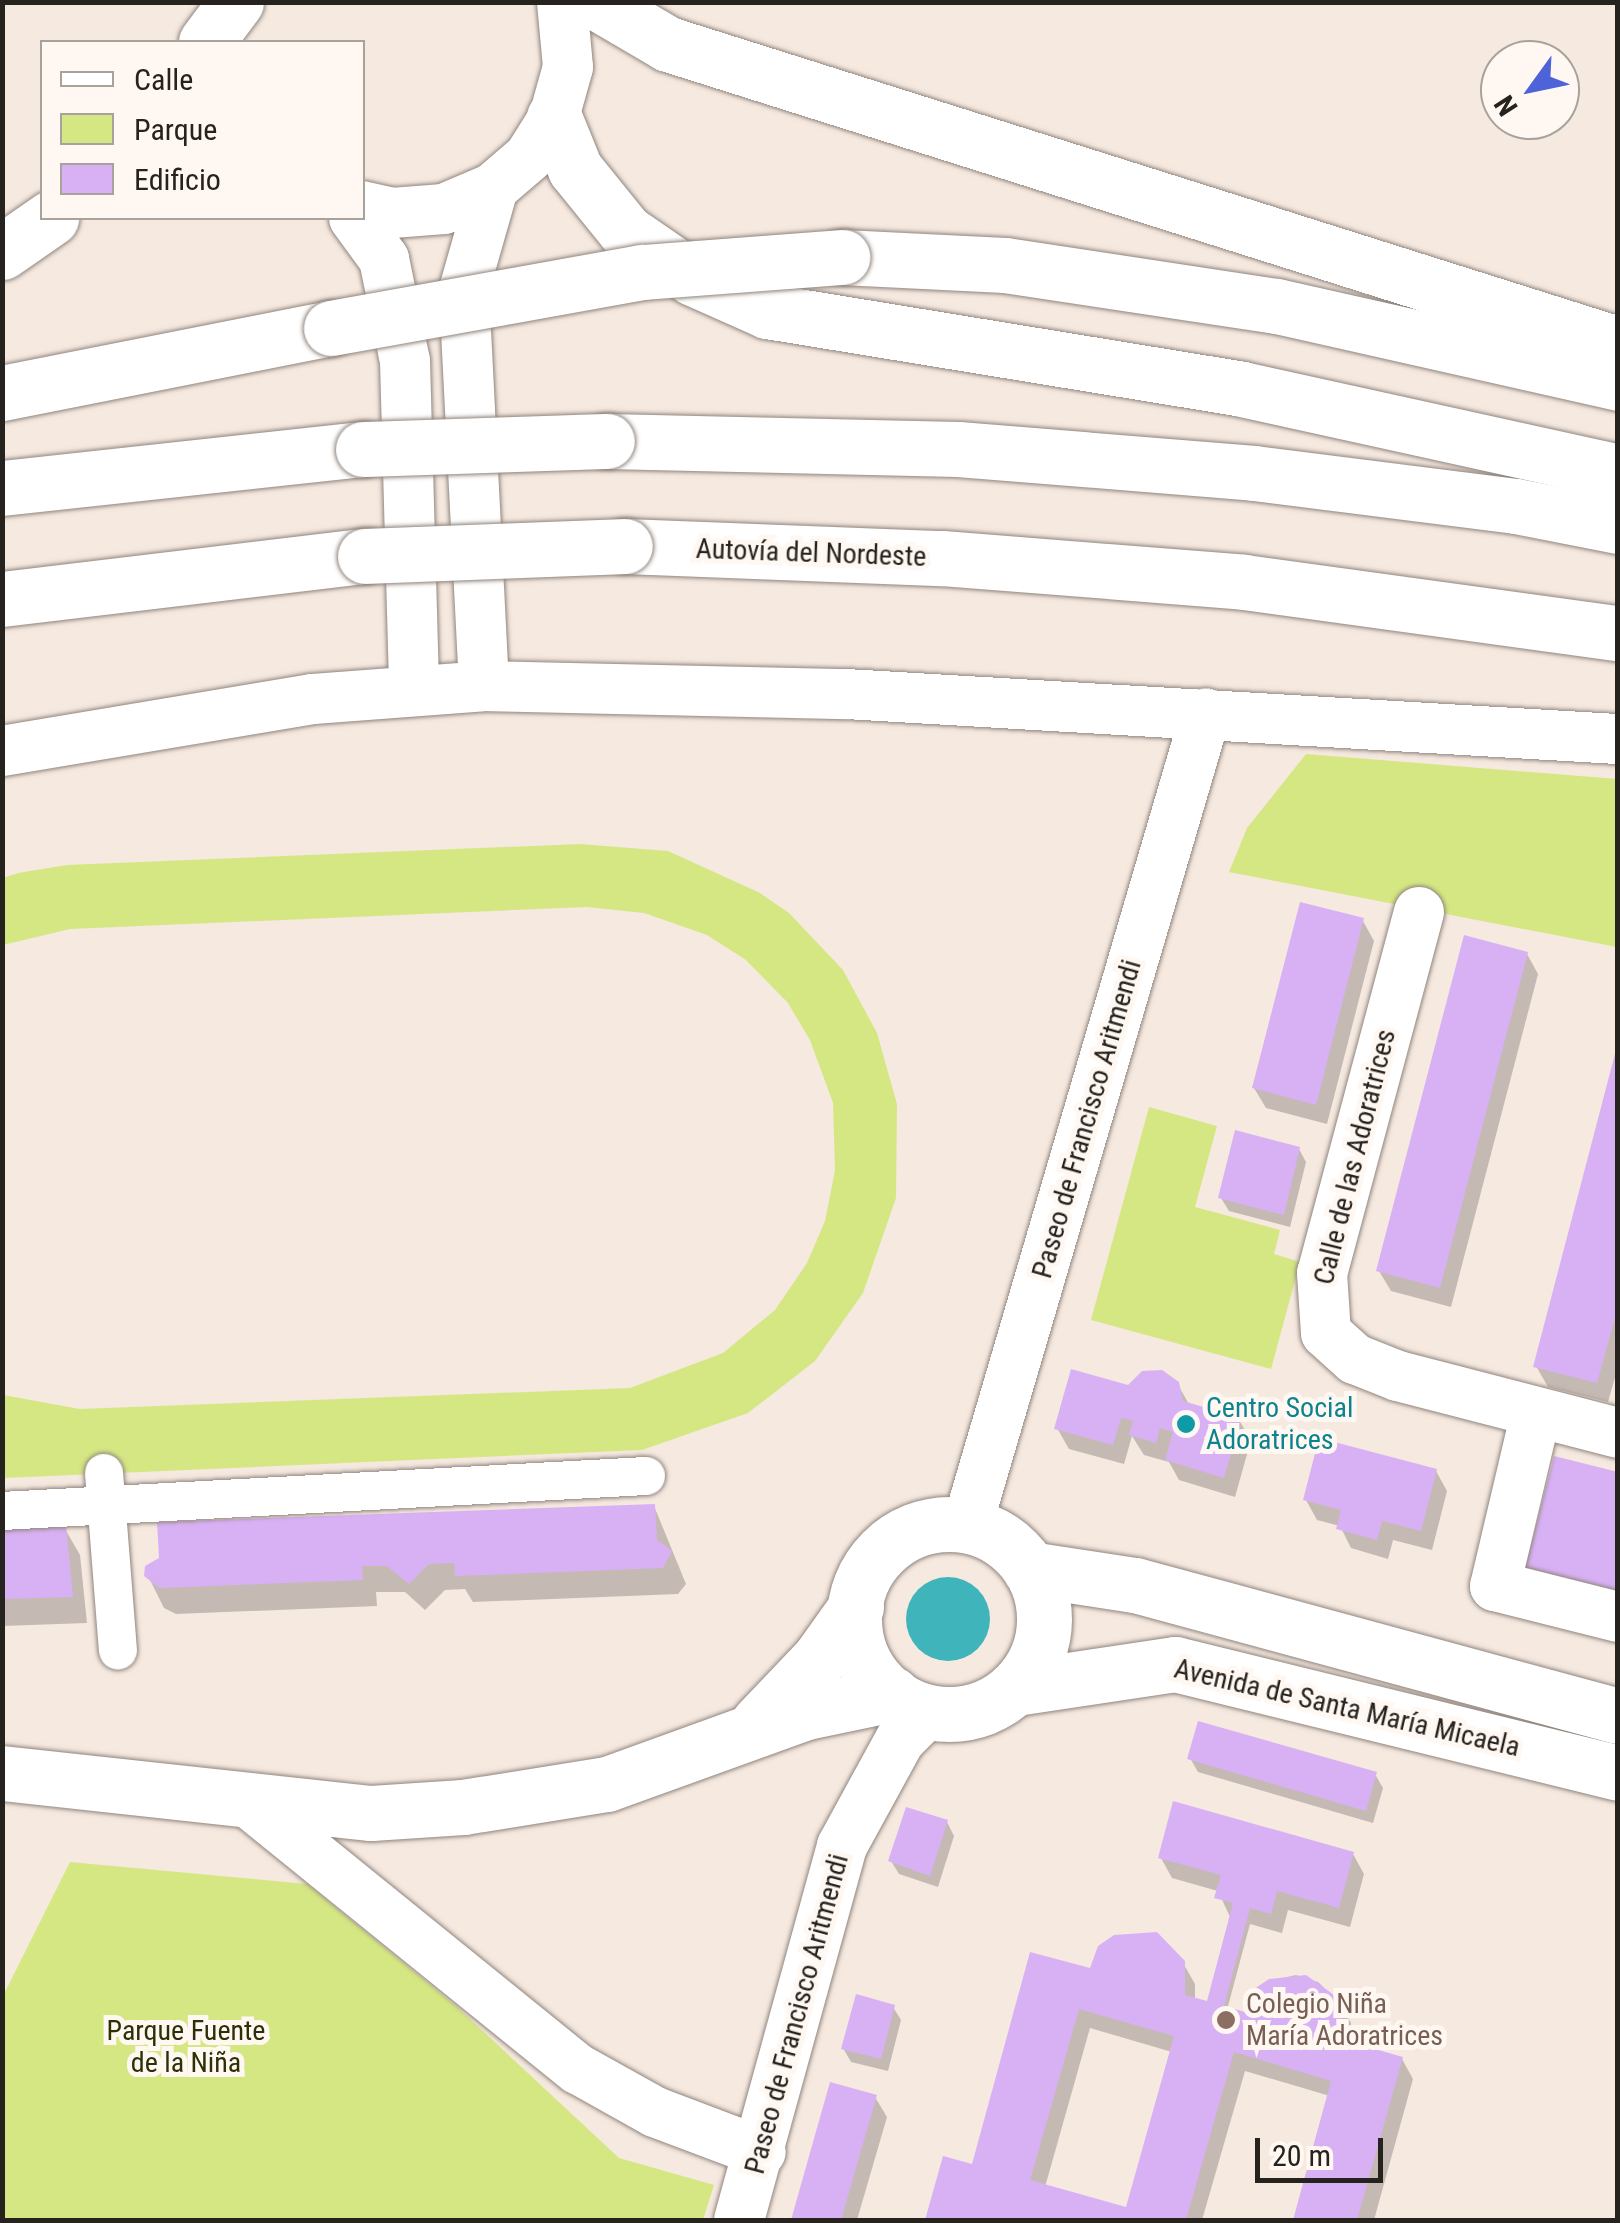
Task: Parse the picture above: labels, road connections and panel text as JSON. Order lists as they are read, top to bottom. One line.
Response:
{"streets":{"main road":["Autovía del Nordeste","Avenida de Santa María Micaela"],"street":["Paseo de Francisco Aritmendi","Calle de las Adoratrices"]},"crossings":[["Paseo de Francisco Aritmendi","Avenida de Santa María Micaela"]],"parks":["Parque Fuente de la Niña"],"places":["Centro Social Adoratrices","Colegio Niña María Adoratrices"],"legend":["Calle","Parque","Edificio"],"scale_bar":"20 m","north":"bottom left"}
